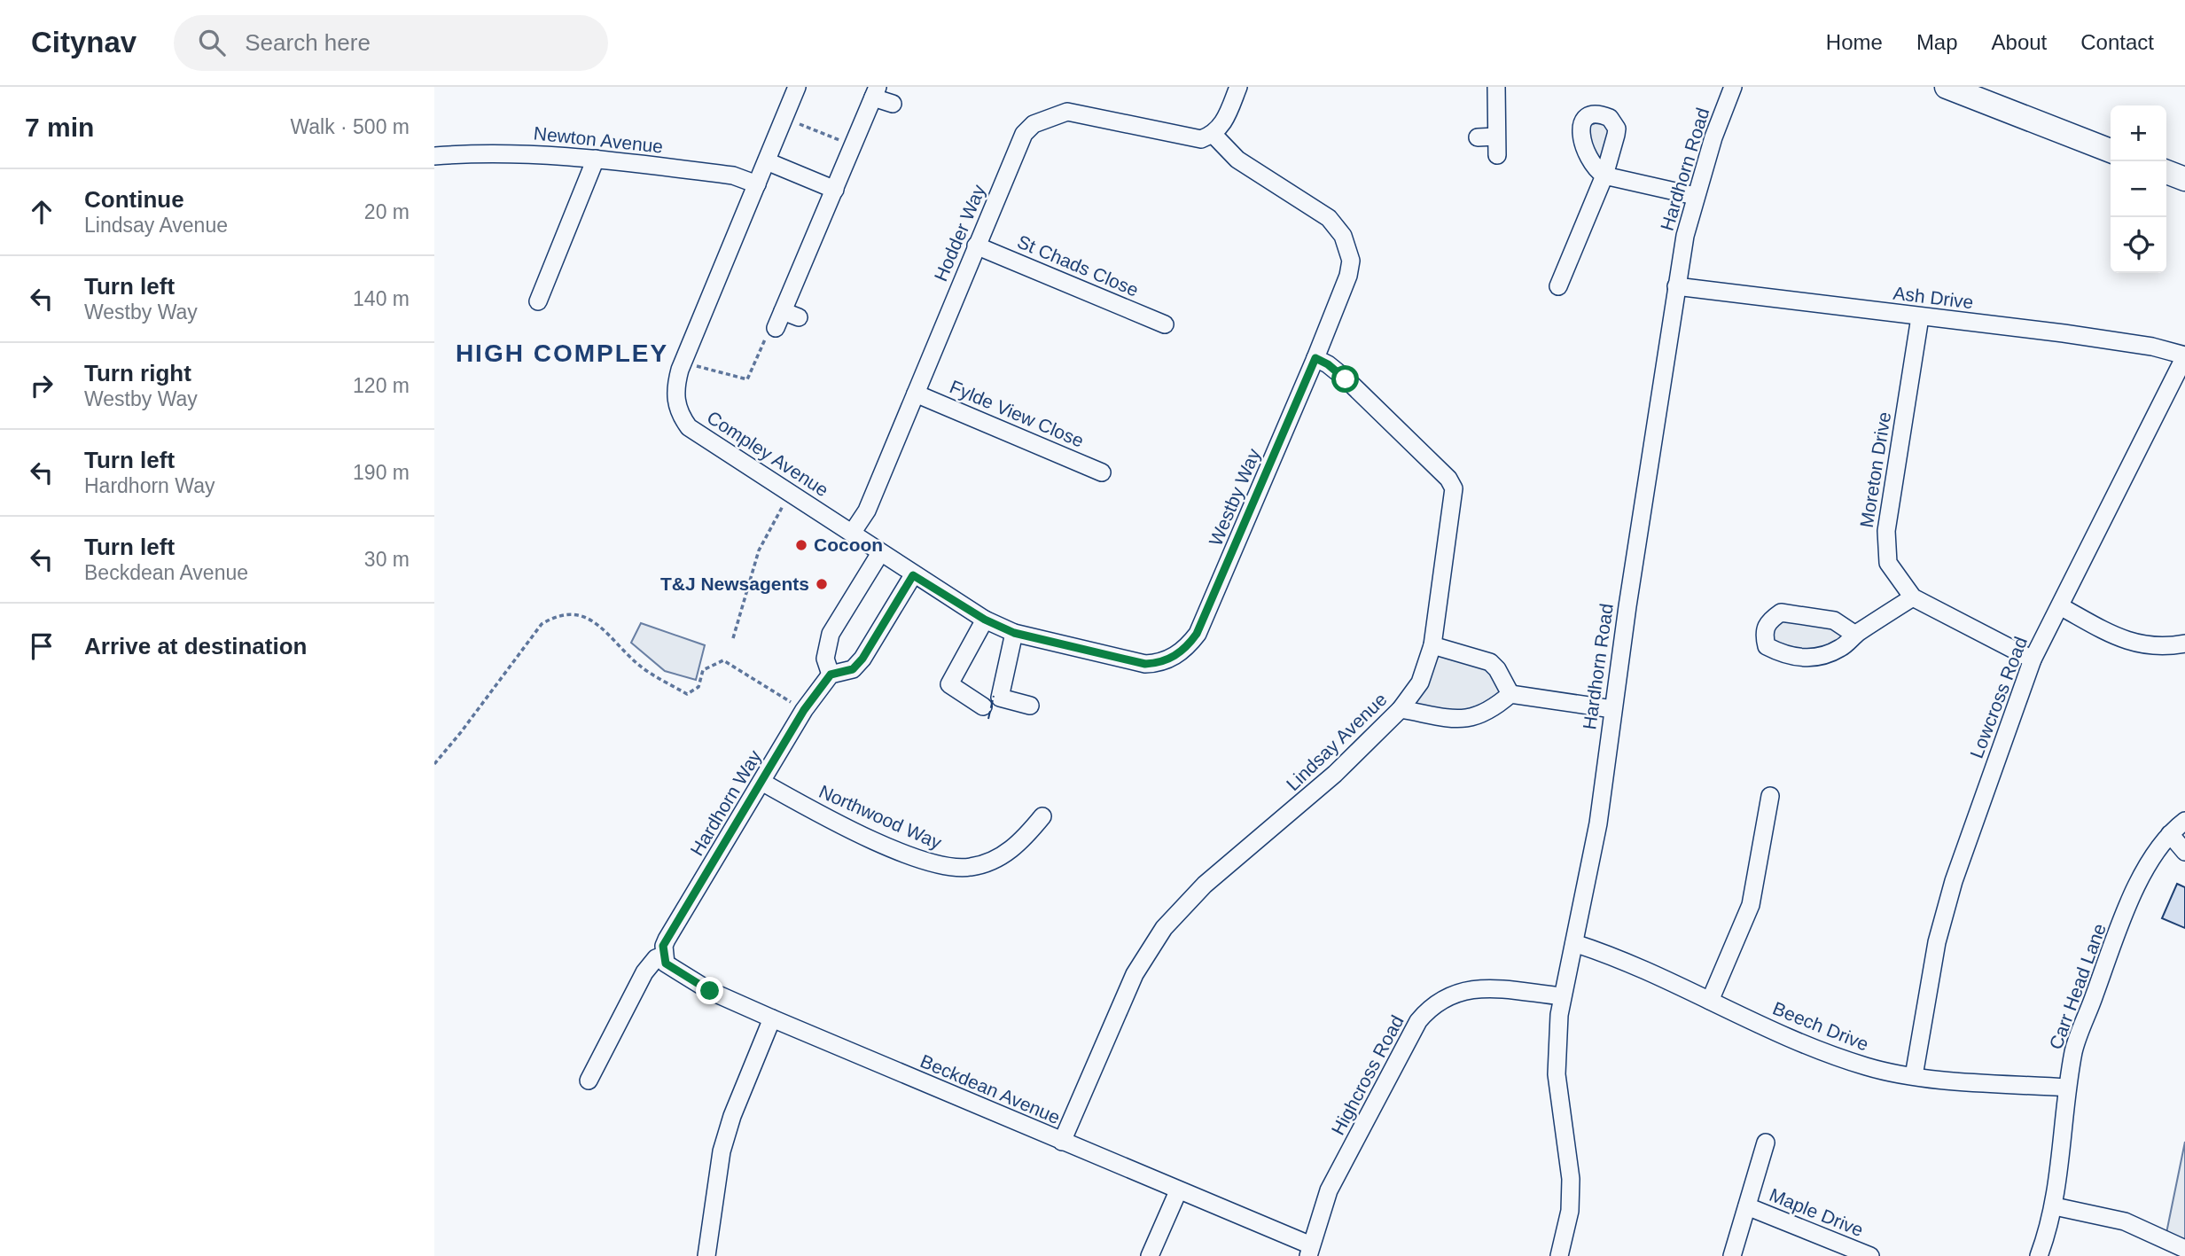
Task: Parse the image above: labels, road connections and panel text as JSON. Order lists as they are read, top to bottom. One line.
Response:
{"streets":{"street":["Newton Avenue","Hardhorn Road","Hodder Way","St Chads Close","Ash Drive","Fylde View Close","Compley Avenue","Moreton Drive","Westby Way","Lowcross Road","Lindsay Avenue","Hardhorn Way","Northwood Way","Carr Head Lane","Beech Drive","Highcross Road","Beckdean Avenue","Maple Drive"]},"crossings":[["Newton Avenue","Compley Avenue"],["Hardhorn Road","Ash Drive"],["Hardhorn Road","Beech Drive"],["Hardhorn Road","Highcross Road"],["Hodder Way","St Chads Close"],["Hodder Way","Fylde View Close"],["Hodder Way","Compley Avenue"],["Hodder Way","Westby Way"],["Ash Drive","Moreton Drive"],["Ash Drive","Lowcross Road"],["Compley Avenue","Westby Way"],["Moreton Drive","Lowcross Road"],["Westby Way","Lindsay Avenue"],["Lowcross Road","Beech Drive"],["Lindsay Avenue","Beckdean Avenue"],["Hardhorn Way","Northwood Way"],["Hardhorn Way","Beckdean Avenue"],["Carr Head Lane","Beech Drive"],["Highcross Road","Beckdean Avenue"]],"districts":["HIGH COMPLEY"],"places":["Cocoon","T&J Newsagents"],"page":{"header":"Citynav","search":"Search here","nav":["Home","Map","About","Contact"],"heading":["7 min","Walk · 500 m"],"map_buttons":["+","−"],"list":[["Continue","Lindsay Avenue","20 m"],["Turn left","Westby Way","140 m"],["Turn right","Westby Way","120 m"],["Turn left","Hardhorn Way","190 m"],["Turn left","Beckdean Avenue","30 m"],"Arrive at destination"]}}
